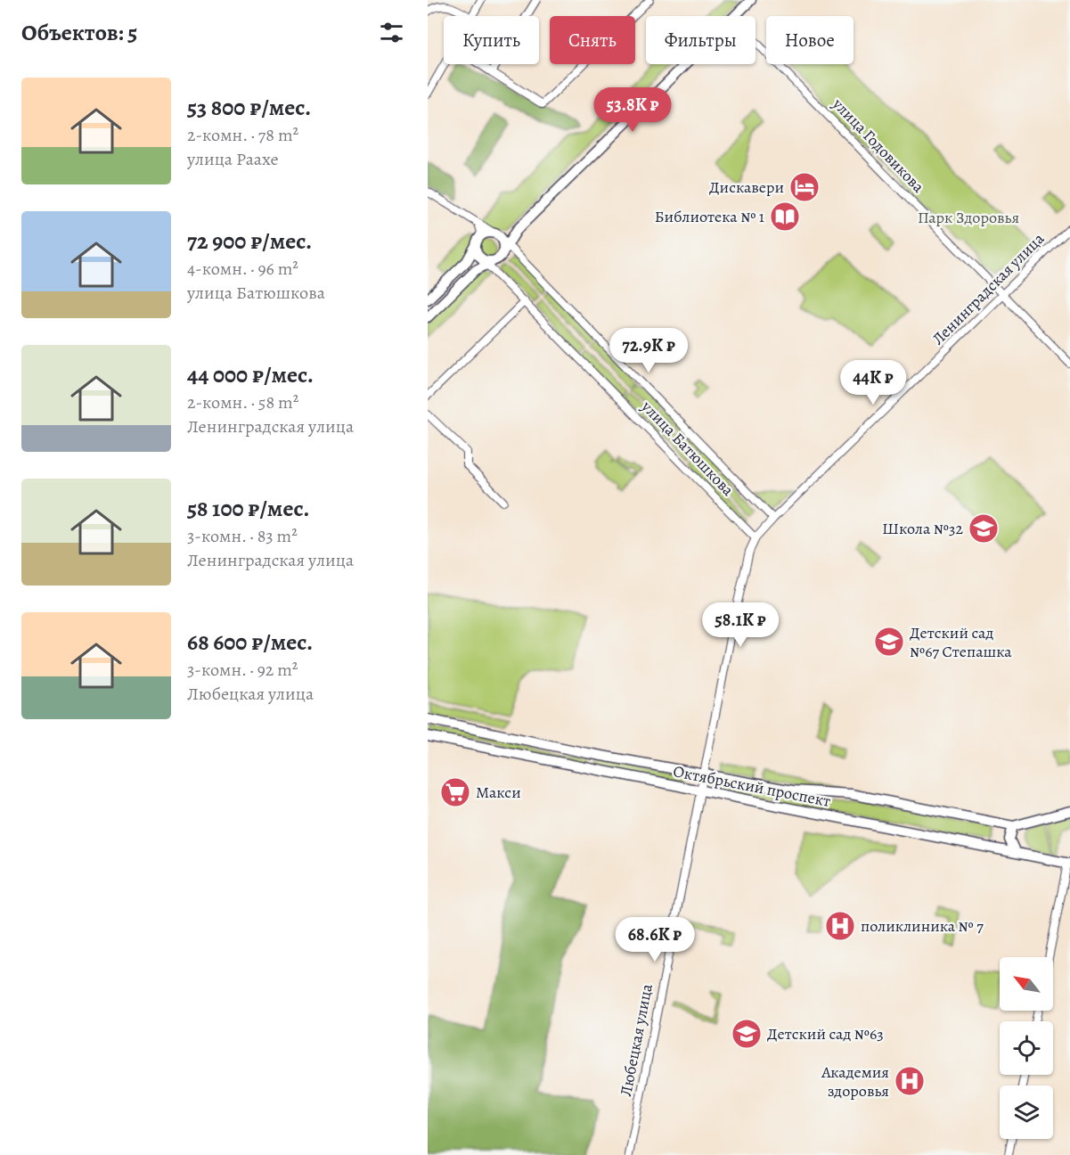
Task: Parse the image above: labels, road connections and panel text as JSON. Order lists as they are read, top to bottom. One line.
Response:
{"streets":{"main road":["Октябрьский проспект"],"street":["улица Годовикова","Ленинградская улица","улица Батюшкова","Любецкая улица"]},"crossings":[["улица Годовикова","Ленинградская улица"],["Ленинградская улица","улица Батюшкова"],["Ленинградская улица","Октябрьский проспект"],["Ленинградская улица","Любецкая улица"],["Октябрьский проспект","Любецкая улица"]],"parks":["Парк Здоровья"],"places":{"hotel":["Дискавери"],"library":["Библиотека № 1"],"school or university":["Школа №32","Детский сад №67 Степашка","Детский сад №63"],"supermarket":["Макси"],"hospital":["поликлиника № 7","Академия здоровья"]},"north":"top left","page":{"heading":"Объектов: 5","chip":["Купить","Снять","Фильтры","Новое"],"list":[{"name":"53 800 ₽/мес.","note":"2-комн. · 78 m² · улица Раахе"},{"name":"72 900 ₽/мес.","note":"4-комн. · 96 m² · улица Батюшкова"},{"name":"44 000 ₽/мес.","note":"2-комн. · 58 m² · Ленинградская улица"},{"name":"58 100 ₽/мес.","note":"3-комн. · 83 m² · Ленинградская улица"},{"name":"68 600 ₽/мес.","note":"3-комн. · 92 m² · Любецкая улица"}],"price":["53.8K ₽","72.9K ₽","44K ₽","58.1K ₽","68.6K ₽"]}}
